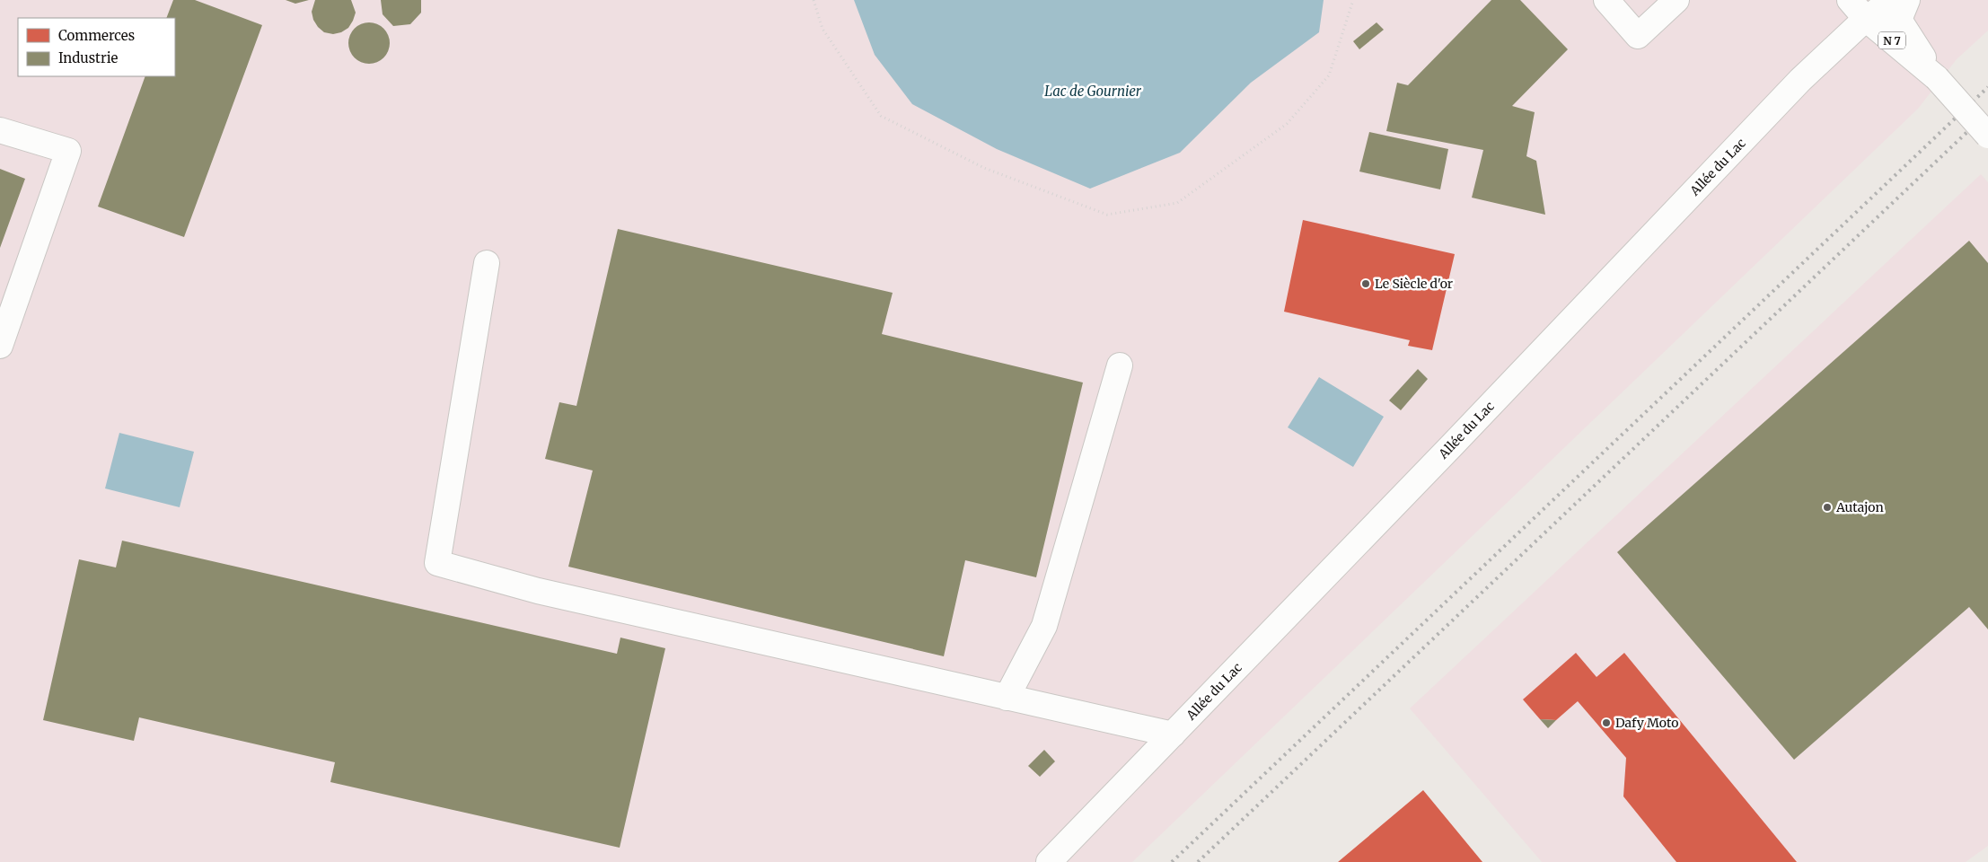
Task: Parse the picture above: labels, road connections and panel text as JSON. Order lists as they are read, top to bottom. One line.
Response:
{"streets":{"street":["N 7","Allée du Lac"]},"crossings":[["N 7","Allée du Lac"]],"water":["Lac de Gournier"],"places":["Le Siècle d'or","Autajon","Dafy Moto"],"legend":["Commerces","Industrie"]}
